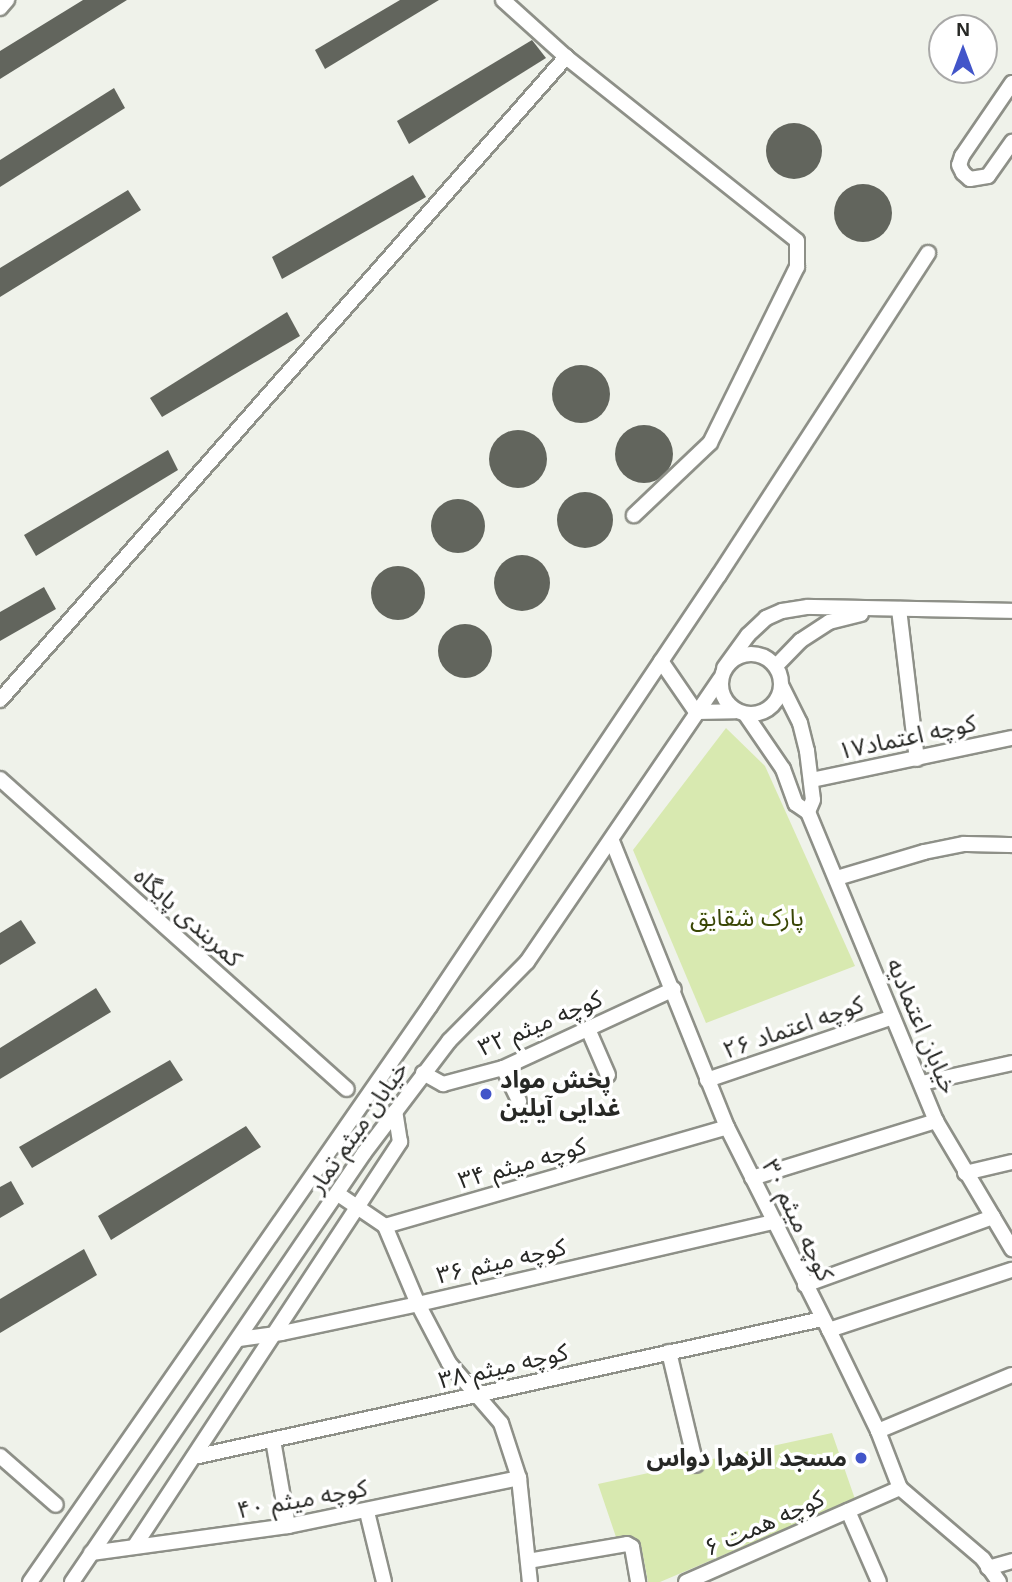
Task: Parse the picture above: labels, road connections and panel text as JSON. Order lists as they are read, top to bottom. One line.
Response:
{"streets":{"street":["کوچه اعتماد۱۷","کمربندی پایگاه","کوچه میثم ۳۲","خیابان اعتمادیه","کوچه اعتماد ۲۶","خیابان میثم تمار","کوچه میثم ۳۴","کوچه میثم ۳۰","کوچه میثم ۳۶","کوچه میثم ۳۸","کوچه میثم ۴۰","کوچه همت ۶"]},"crossings":[["کوچه میثم ۳۲","خیابان میثم تمار"],["کوچه میثم ۳۲","کوچه میثم ۳۰"],["خیابان اعتمادیه","کوچه اعتماد ۲۶"],["خیابان اعتمادیه","خیابان میثم تمار"],["کوچه اعتماد ۲۶","کوچه میثم ۳۰"],["خیابان میثم تمار","کوچه میثم ۳۰"],["خیابان میثم تمار","کوچه میثم ۳۶"],["خیابان میثم تمار","کوچه میثم ۴۰"],["کوچه میثم ۳۴","کوچه میثم ۳۰"],["کوچه میثم ۳۰","کوچه میثم ۳۶"],["کوچه میثم ۳۰","کوچه میثم ۳۸"],["کوچه میثم ۳۰","کوچه همت ۶"]],"parks":["پارک شقایق"],"places":["پخش مواد غدایی آیلین","مسجد الزهرا دواس"],"north":"top"}
